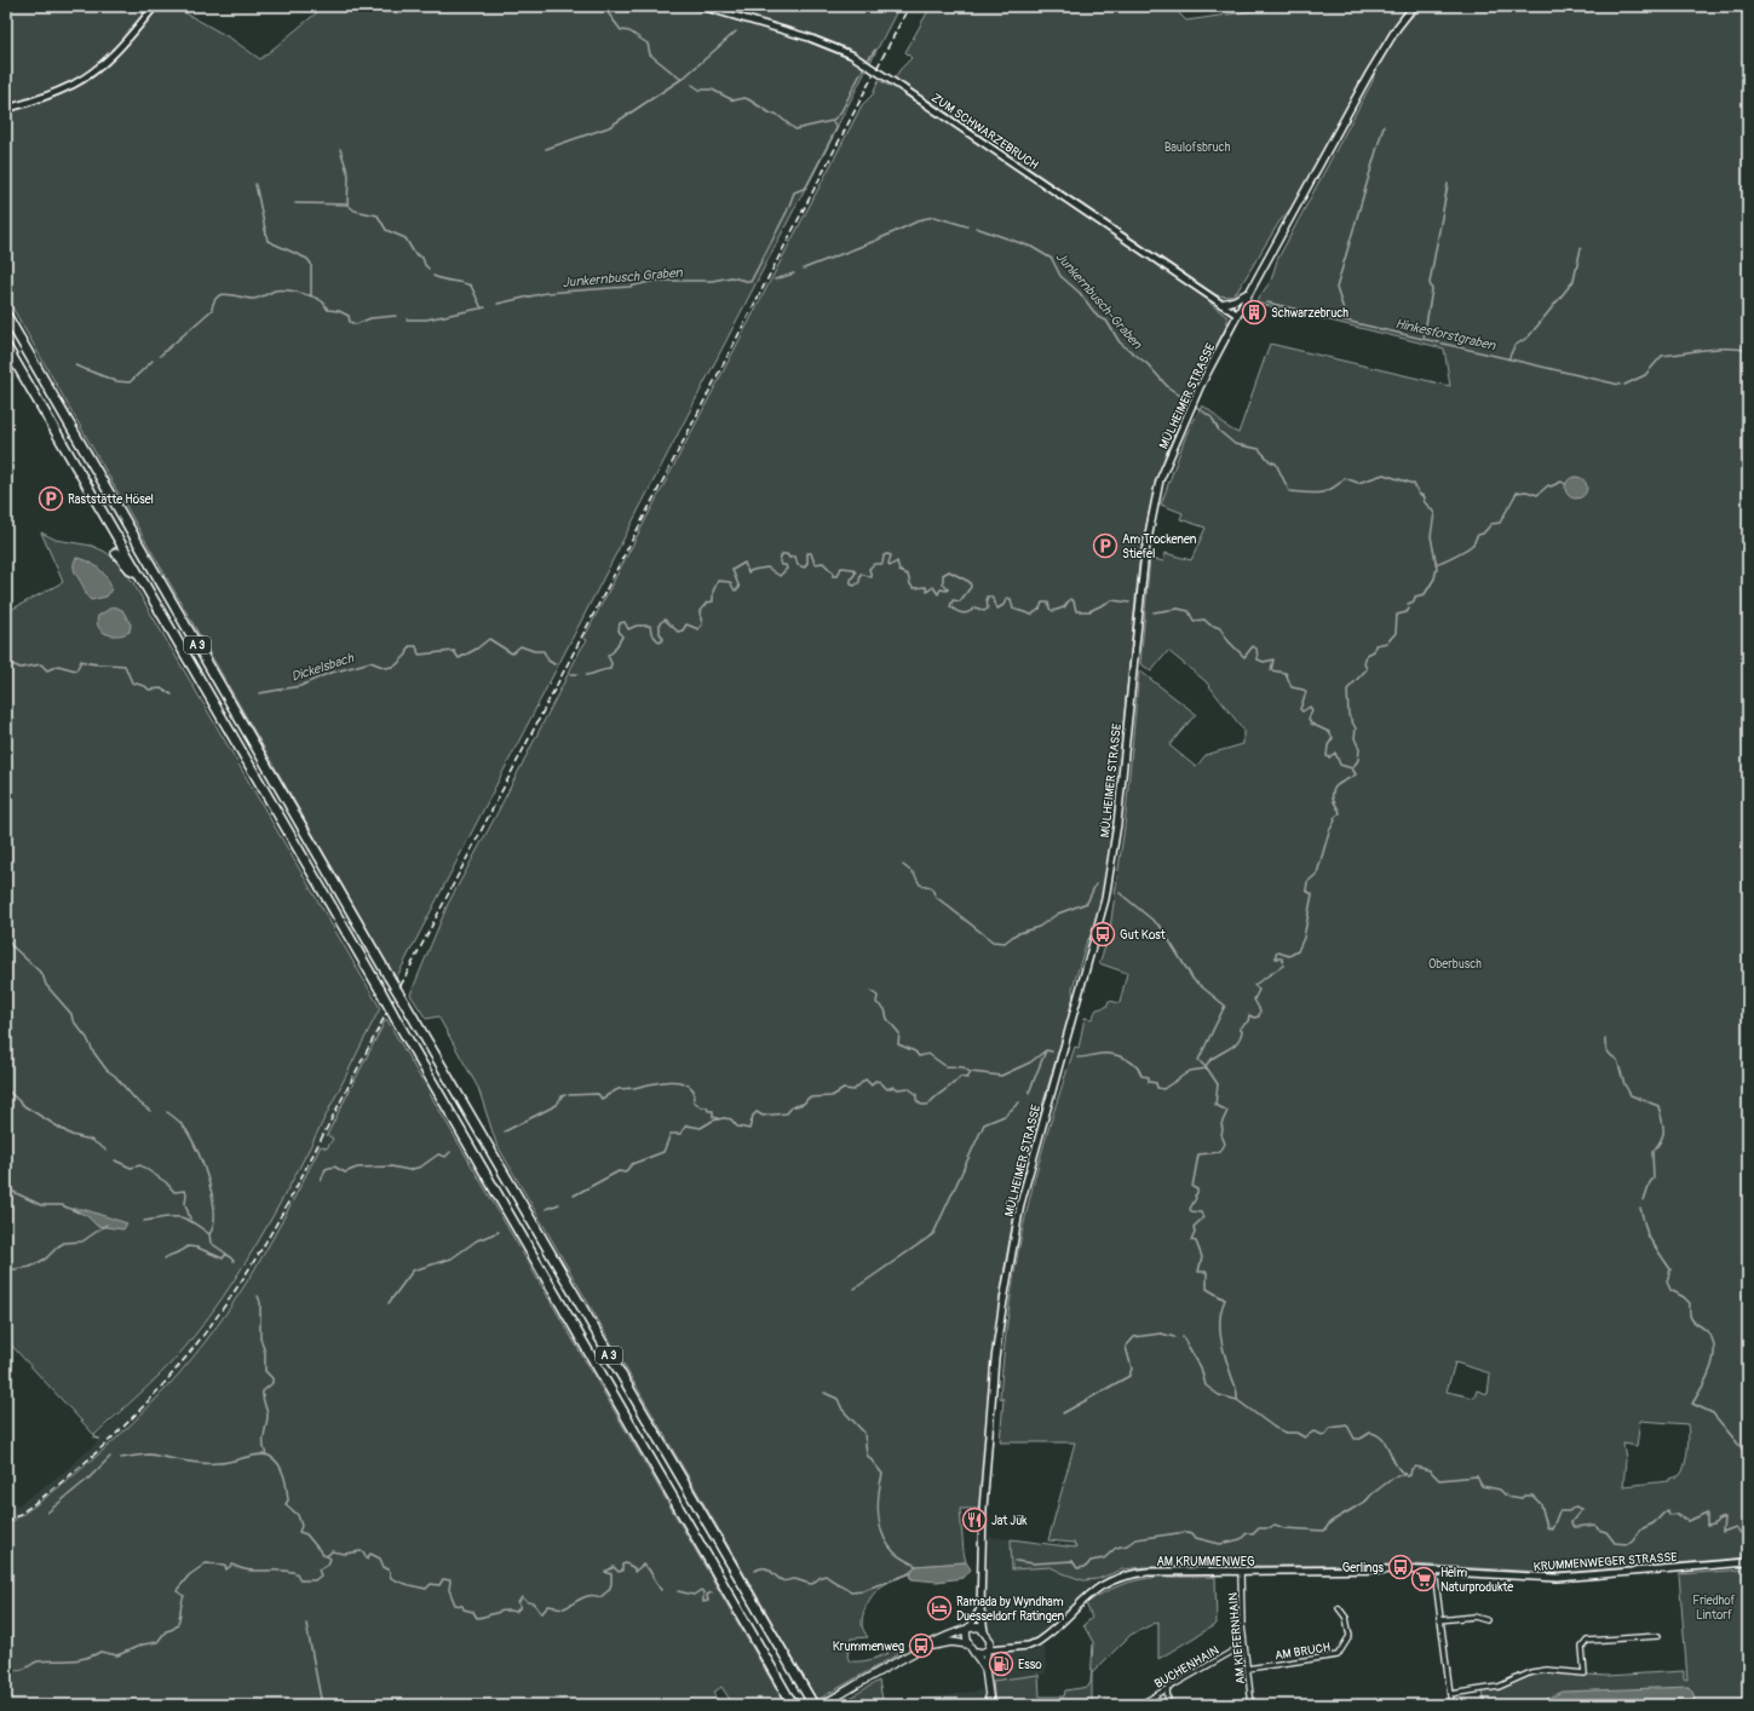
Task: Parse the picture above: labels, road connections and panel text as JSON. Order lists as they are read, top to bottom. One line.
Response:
{"streets":{"highway":["A 3"],"main road":["MÜLHEIMER STRASSE","AM KRUMMENWEG","KRUMMENWEGER STRASSE"],"street":["ZUM SCHWARZEBRUCH","AM KIEFERNHAIN","AM BRUCH","BUCHENHAIN"]},"crossings":[["ZUM SCHWARZEBRUCH","MÜLHEIMER STRASSE"],["MÜLHEIMER STRASSE","AM KRUMMENWEG"],["AM KRUMMENWEG","KRUMMENWEGER STRASSE"],["AM KRUMMENWEG","AM KIEFERNHAIN"],["AM KIEFERNHAIN","AM BRUCH"],["AM KIEFERNHAIN","BUCHENHAIN"]],"water":["Junkernbusch Graben","Junkernbusch-Graben","Hinkesforstgraben","Dickelsbach"],"parks":["Baulofsbruch","Oberbusch","Friedhof Lintorf"],"places":{"building":["Schwarzebruch"],"parking":["Raststätte Hösel","Am Trockenen Stiefel"],"bus stop":["Gut Kost","Gerlings","Krummenweg"],"restaurant":["Jat Jük"],"supermarket":["Helm Naturprodukte"],"hotel":["Ramada by Wyndham Duesseldorf Ratingen"],"fuel station":["Esso"]}}
